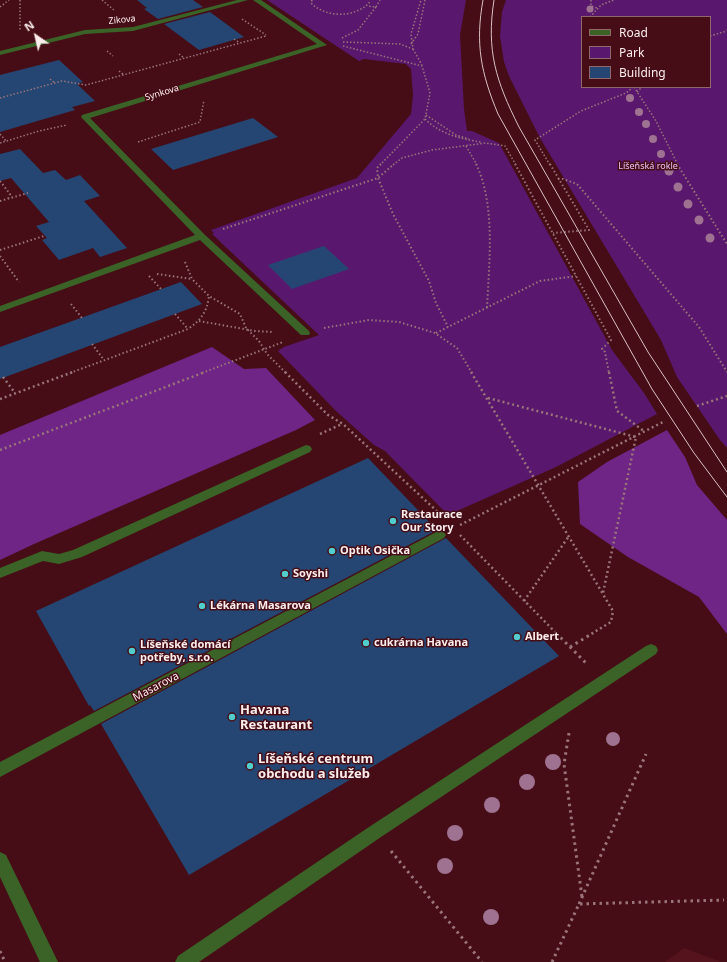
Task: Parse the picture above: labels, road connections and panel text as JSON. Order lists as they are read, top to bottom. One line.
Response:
{"streets":{"street":["Zikova","Synkova","Masarova"]},"parks":["Líšeňská rokle"],"places":["Restaurace Our Story","Optik Osička","Soyshi","Lékárna Masarova","Albert","cukrárna Havana","Líšeňské domácí potřeby, s.r.o.","Havana Restaurant","Líšeňské centrum obchodu a služeb"],"legend":["Road","Park","Building"],"north":"top left"}
